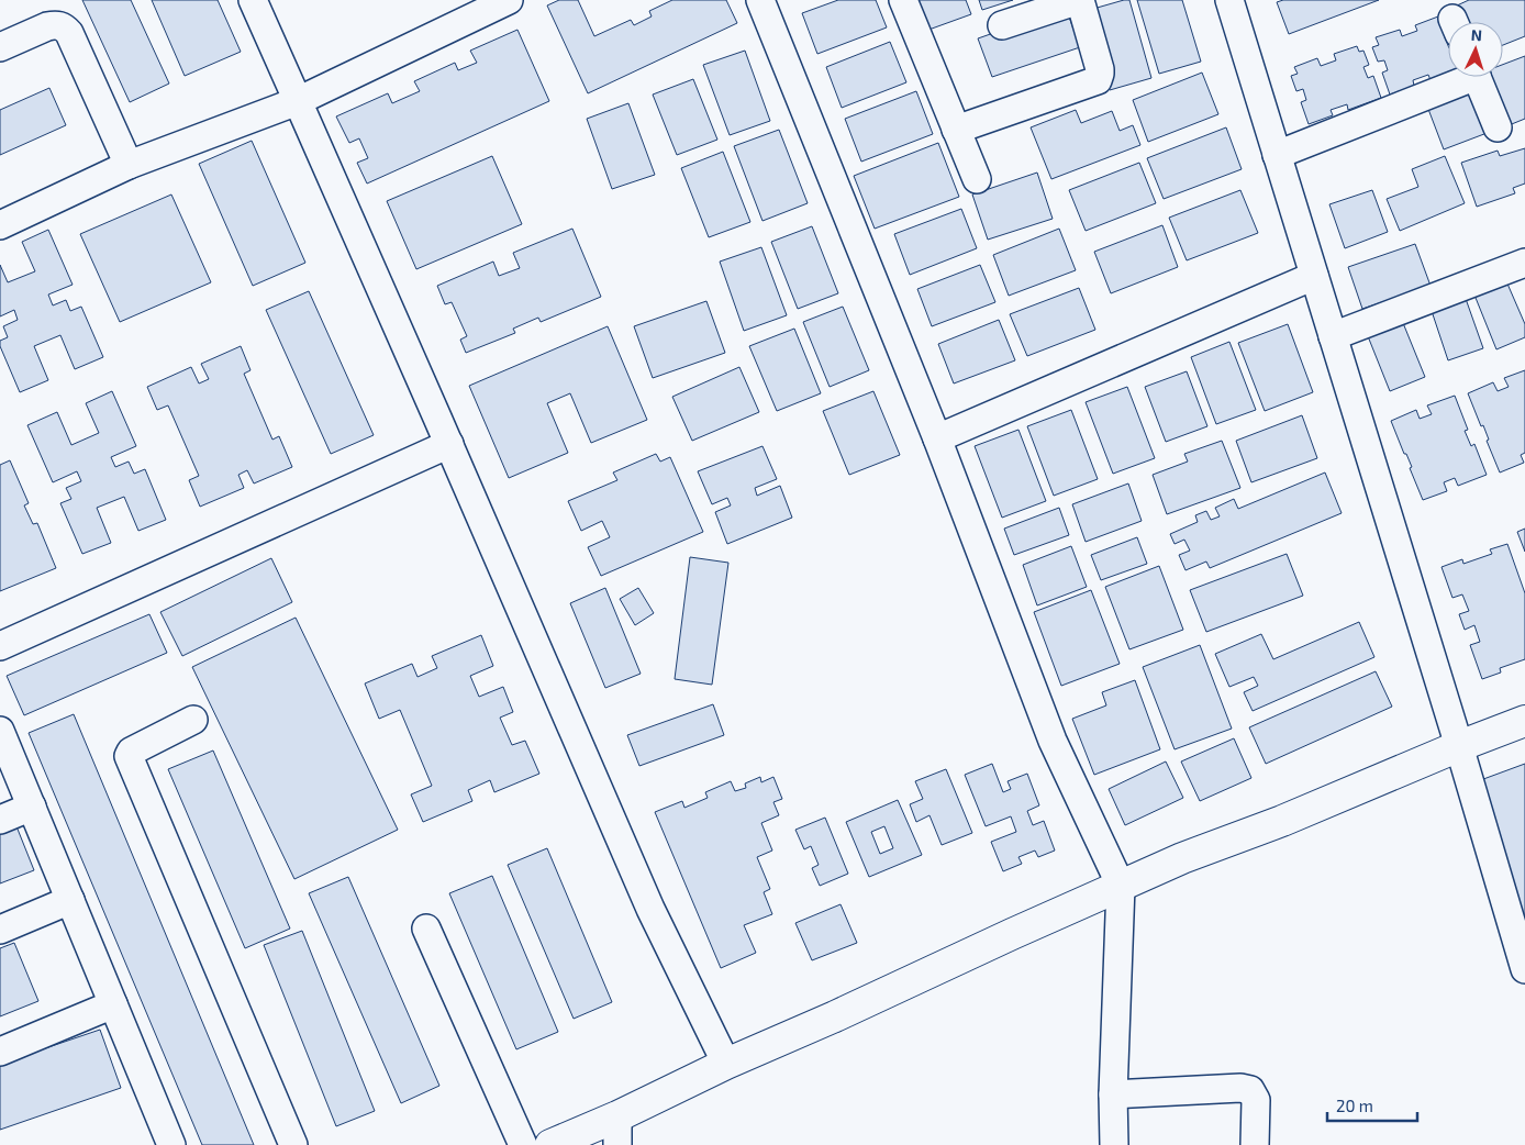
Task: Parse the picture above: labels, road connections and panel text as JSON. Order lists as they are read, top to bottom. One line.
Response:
{"scale_bar":"20 m","north":"top"}
